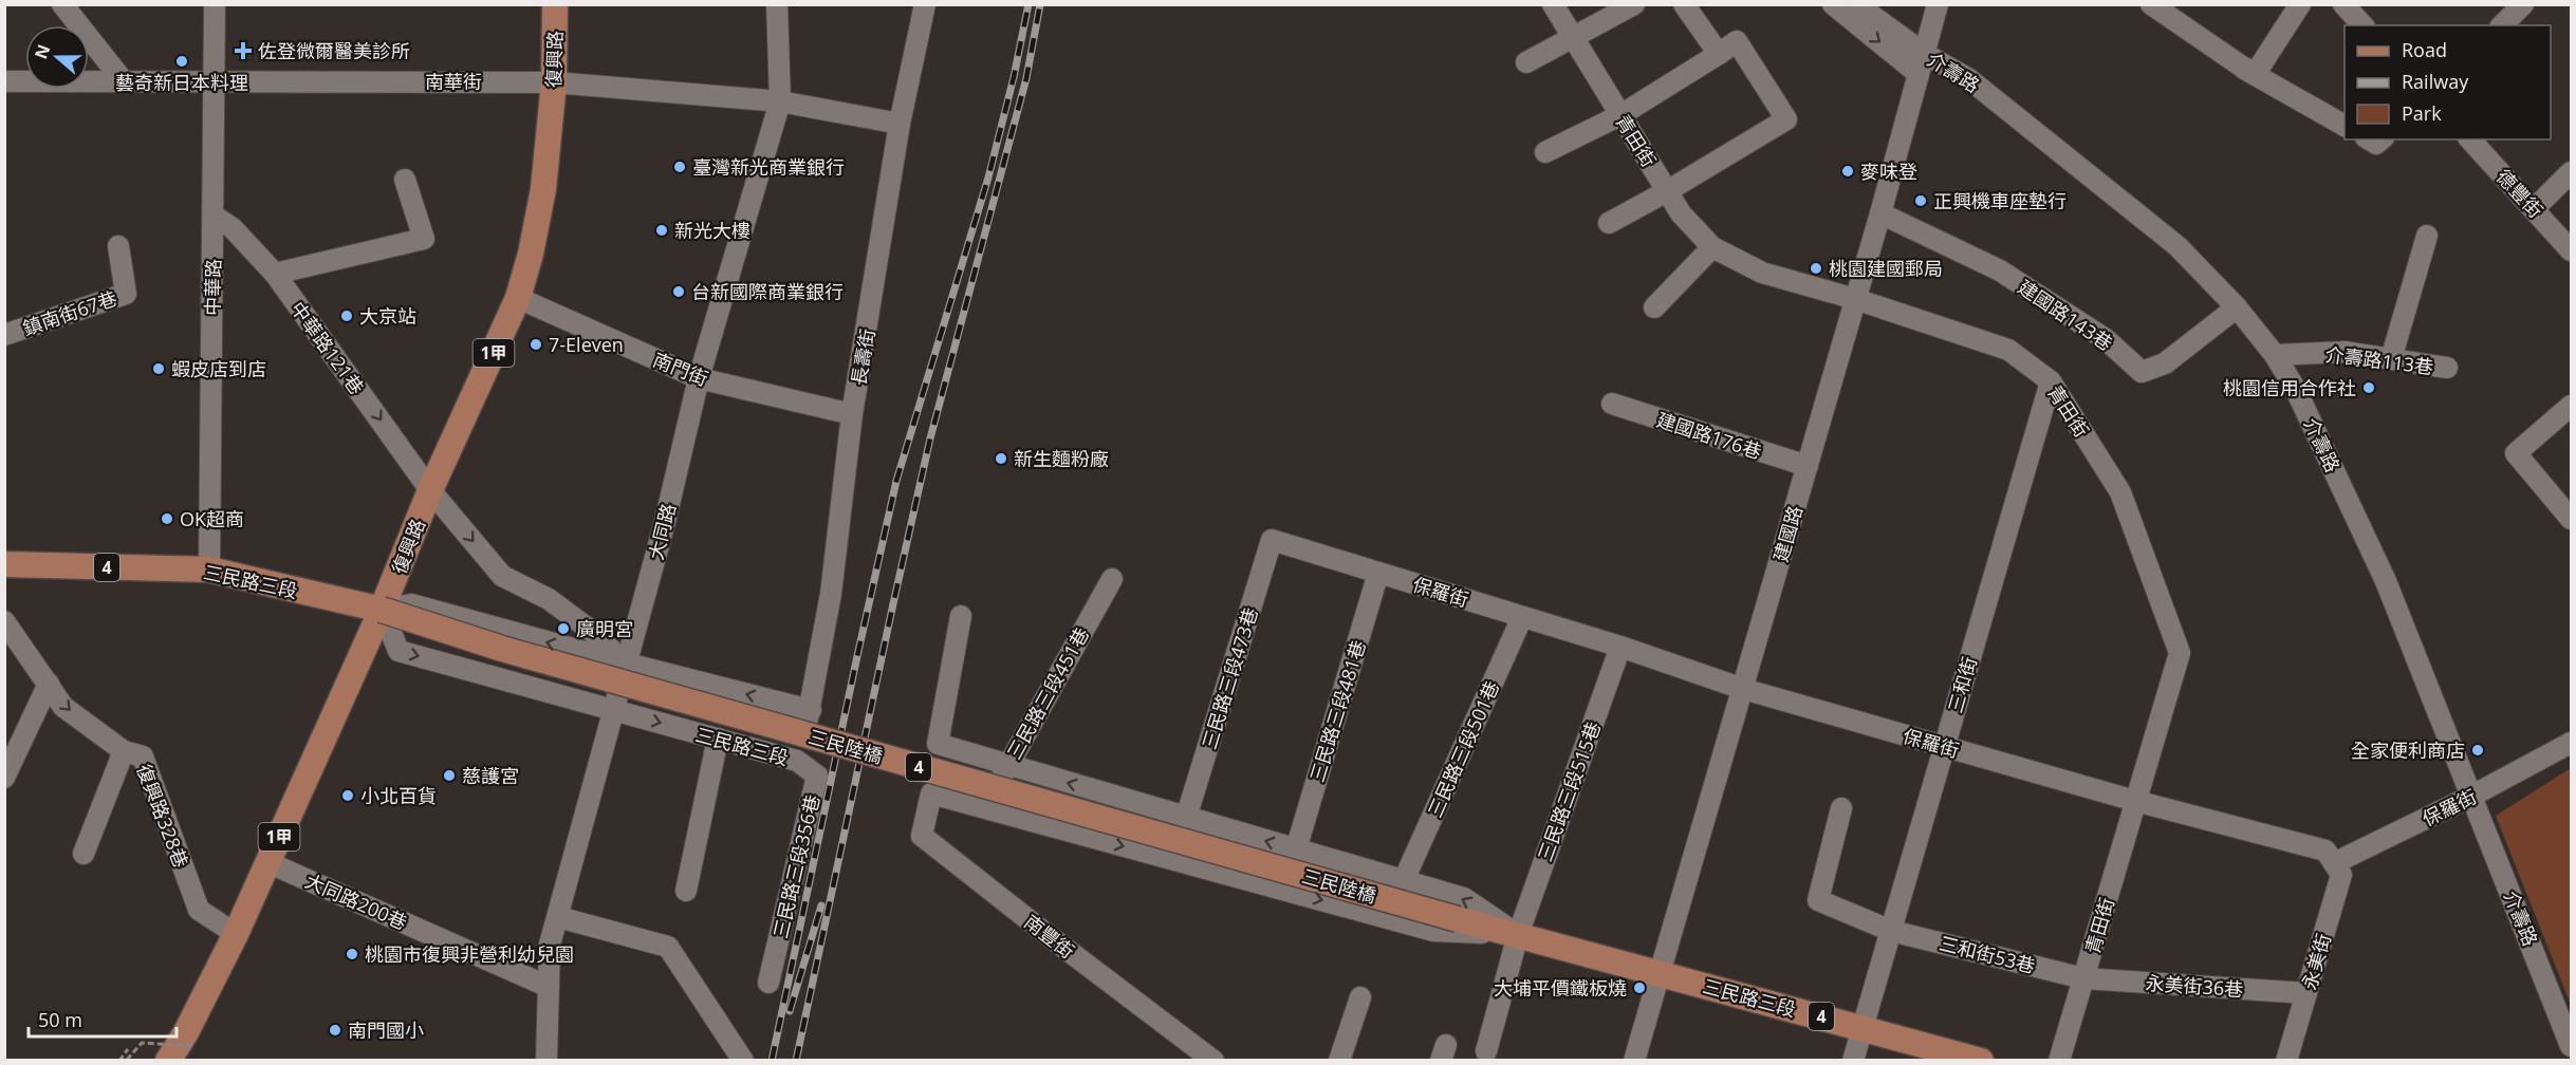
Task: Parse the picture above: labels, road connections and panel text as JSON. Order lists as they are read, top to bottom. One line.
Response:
{"streets":{"main road":["復興路","1甲","4","三民路三段","三民陸橋"],"street":["介壽路","南華街","青田街","德豐街","中華路","鎮南街67巷","建國路143巷","中華路121巷","長壽街","介壽路113巷","南門街","建國路176巷","大同路","建國路","保羅街","三民路三段473巷","三和街","三民路三段451巷","三民路三段481巷","三民路三段501巷","三民路三段515巷","復興路328巷","三民路三段356巷","大同路200巷","南豐街","三和街53巷","永美街","永美街36巷"]},"crossings":[["復興路","南華街"],["復興路","中華路121巷"],["復興路","南門街"],["復興路","三民路三段"],["復興路","三民陸橋"],["復興路","復興路328巷"],["復興路","大同路200巷"],["介壽路","建國路143巷"],["介壽路","介壽路113巷"],["介壽路","建國路"],["介壽路","保羅街"],["南華街","中華路"],["南華街","長壽街"],["南華街","大同路"],["青田街","建國路"],["青田街","保羅街"],["青田街","三和街"],["青田街","三和街53巷"],["青田街","永美街36巷"],["中華路","中華路121巷"],["中華路","三民路三段"],["建國路143巷","建國路"],["中華路121巷","大同路"],["中華路121巷","三民路三段"],["長壽街","南門街"],["長壽街","三民路三段"],["南門街","大同路"],["建國路176巷","建國路"],["大同路","三民路三段"],["大同路","大同路200巷"],["建國路","三民路三段"],["建國路","保羅街"],["三民路三段","三民路三段473巷"],["三民路三段","三和街"],["三民路三段","三民路三段451巷"],["三民路三段","三民路三段481巷"],["三民路三段","三民陸橋"],["三民路三段","三民路三段501巷"],["三民路三段","三民路三段515巷"],["三民路三段","三民路三段356巷"],["三民路三段","南豐街"],["保羅街","三民路三段473巷"],["保羅街","三和街"],["保羅街","三民路三段481巷"],["保羅街","三民路三段501巷"],["保羅街","三民路三段515巷"],["保羅街","永美街"],["三和街","三和街53巷"],["三和街53巷","永美街36巷"],["永美街","永美街36巷"]],"one_way":["中華路121巷"],"places":{"health":["佐登微爾醫美診所"],"other":["藝奇新日本料理","臺灣新光商業銀行","麥味登","正興機車座墊行","新光大樓","桃園建國郵局","台新國際商業銀行","大京站","7-Eleven","蝦皮店到店","桃園信用合作社","新生麵粉廠","OK超商","廣明宮","全家便利商店","慈護宮","小北百貨","桃園市復興非營利幼兒園","大埔平價鐵板燒","南門國小"]},"legend":["Road","Railway","Park"],"scale_bar":"50 m","north":"left"}
